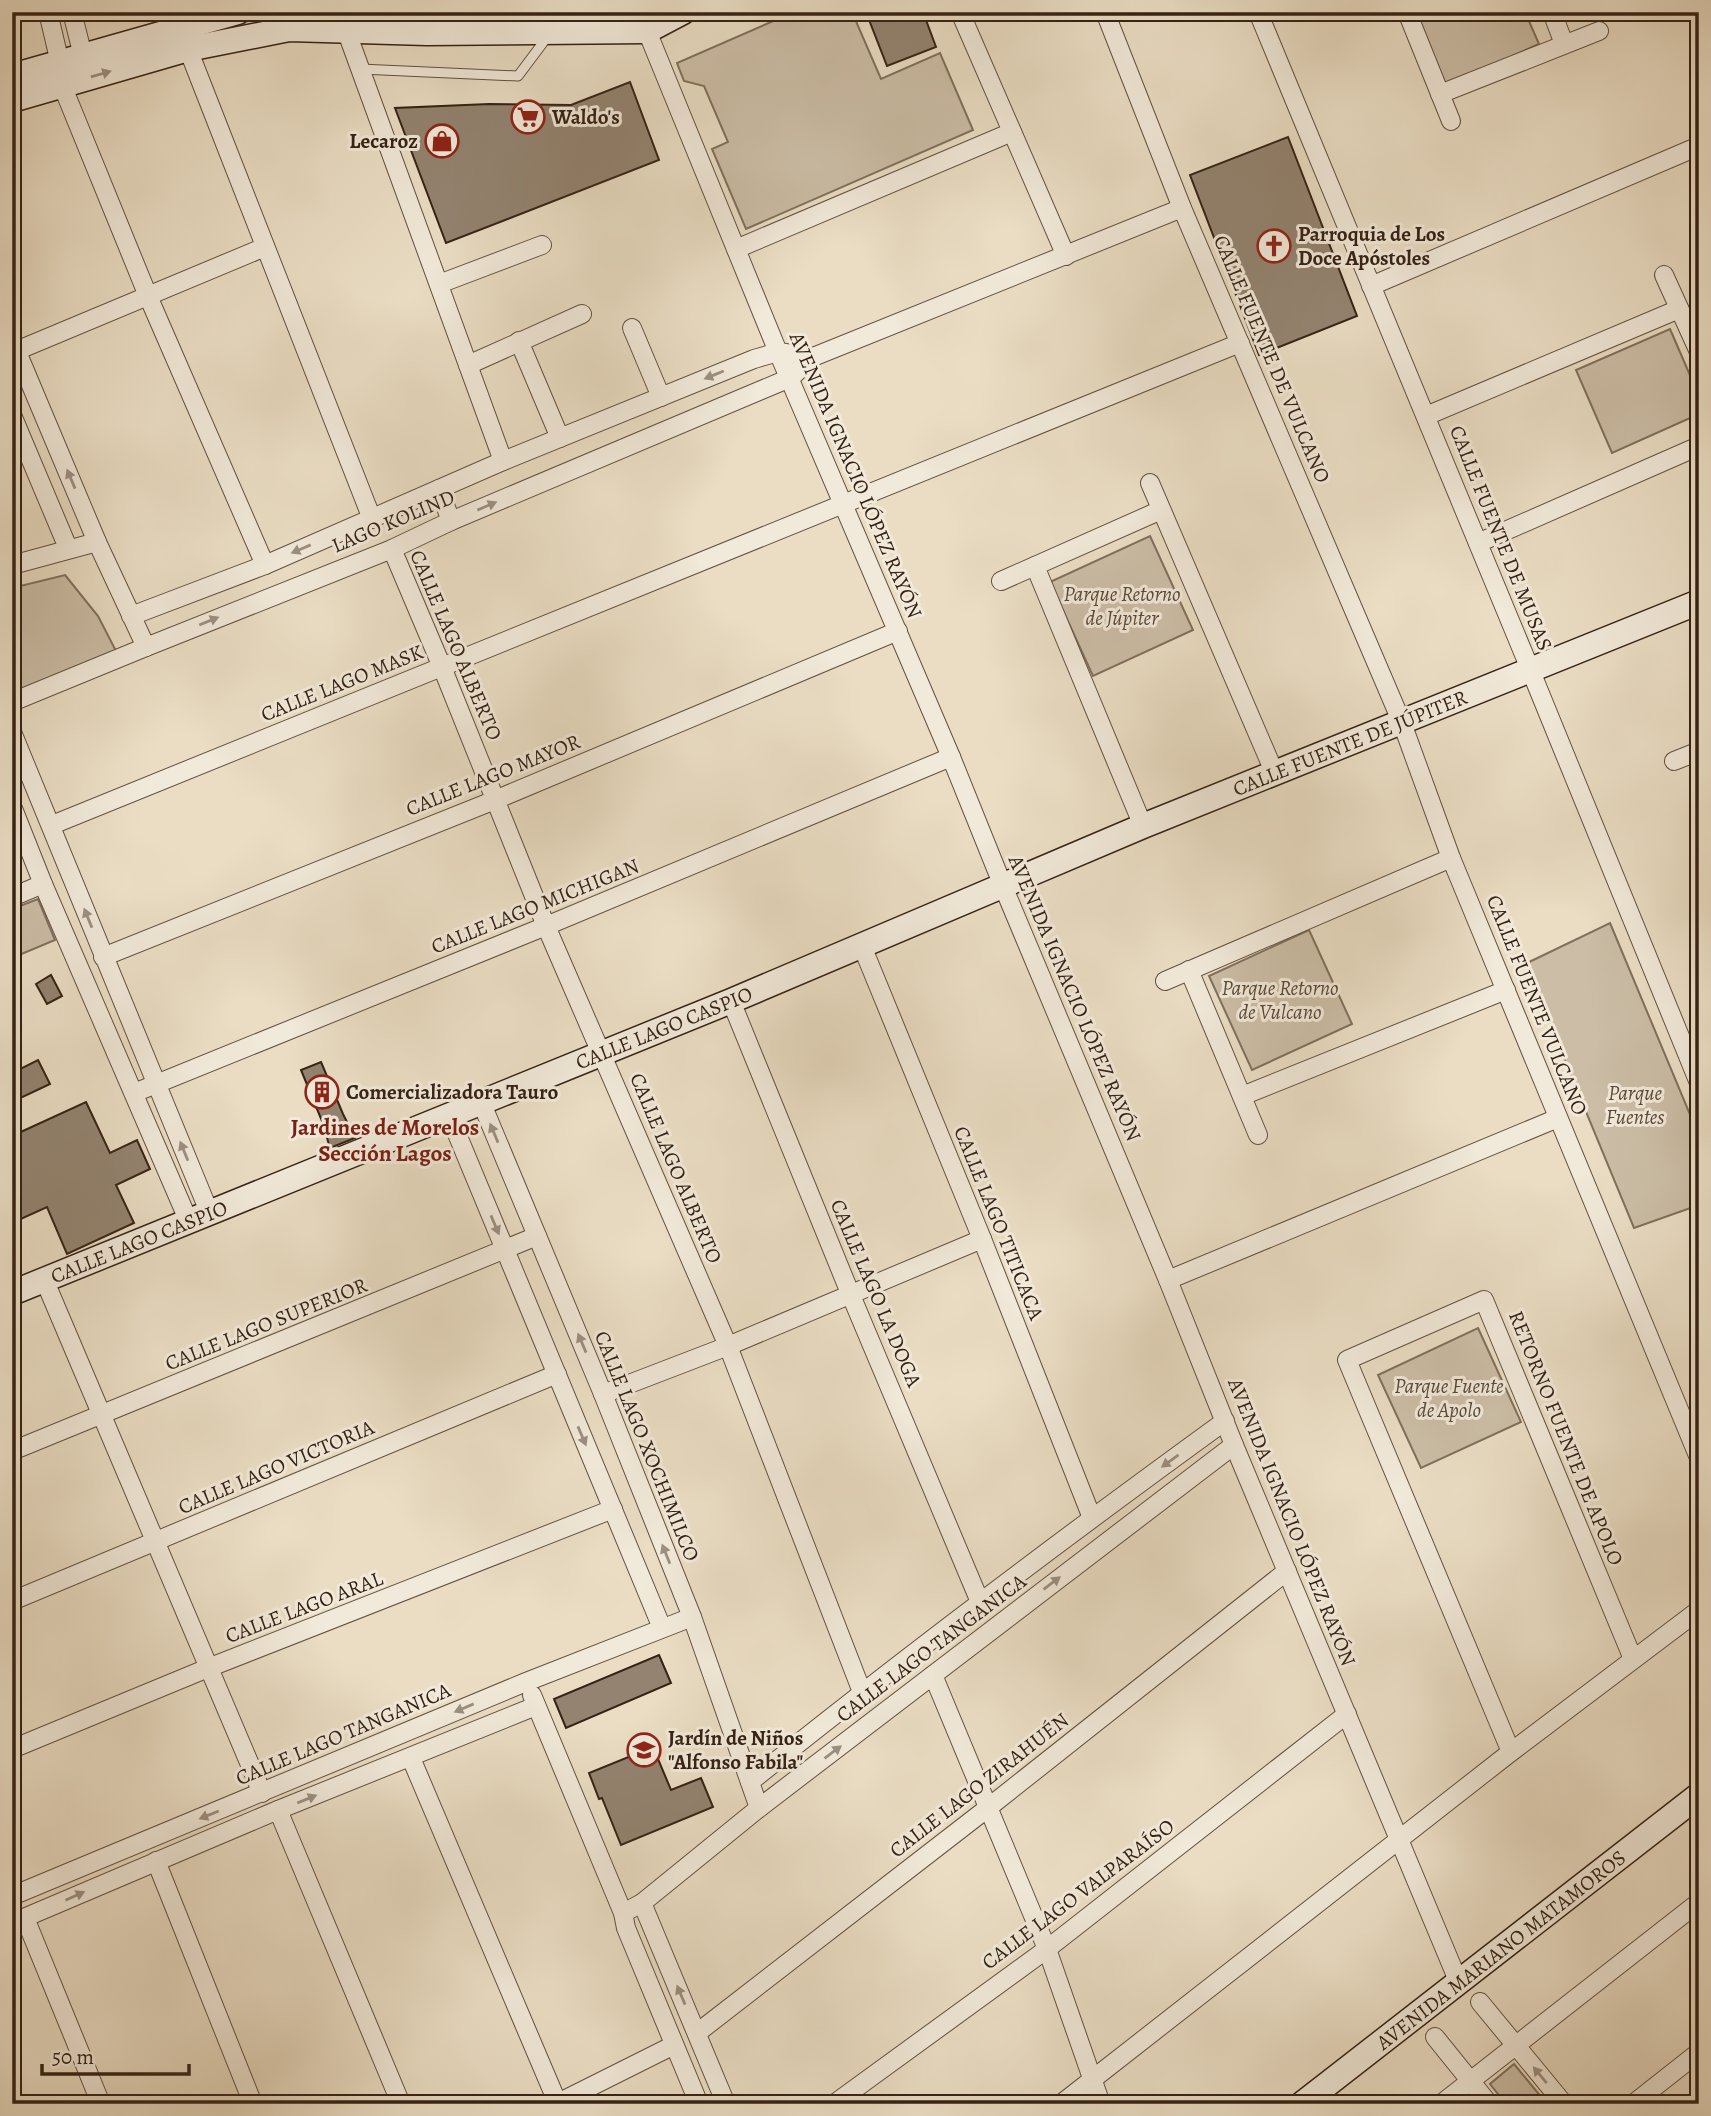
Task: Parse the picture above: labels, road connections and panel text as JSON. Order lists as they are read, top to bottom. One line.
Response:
{"streets":{"street":["CALLE FUENTE DE VULCANO","AVENIDA IGNACIO LÓPEZ RAYÓN","LAGO KOLIND","CALLE FUENTE DE MUSAS","CALLE LAGO ALBERTO","CALLE LAGO MASK","CALLE FUENTE DE JÚPITER","CALLE LAGO MAYOR","CALLE LAGO MICHIGAN","CALLE FUENTE VULCANO","CALLE LAGO CASPIO","CALLE LAGO TITICACA","CALLE LAGO LA DOGA","CALLE LAGO SUPERIOR","RETORNO FUENTE DE APOLO","CALLE LAGO XOCHIMILCO","CALLE LAGO VICTORIA","CALLE LAGO ARAL","CALLE LAGO TANGANICA","CALLE LAGO ZIRAHUÉN","CALLE LAGO VALPARAÍSO","AVENIDA MARIANO MATAMOROS"]},"crossings":[["CALLE FUENTE DE VULCANO","CALLE LAGO MASK"],["CALLE FUENTE DE VULCANO","CALLE FUENTE DE JÚPITER"],["CALLE FUENTE DE VULCANO","CALLE FUENTE VULCANO"],["AVENIDA IGNACIO LÓPEZ RAYÓN","LAGO KOLIND"],["AVENIDA IGNACIO LÓPEZ RAYÓN","CALLE LAGO MASK"],["AVENIDA IGNACIO LÓPEZ RAYÓN","CALLE FUENTE DE JÚPITER"],["AVENIDA IGNACIO LÓPEZ RAYÓN","CALLE LAGO MAYOR"],["AVENIDA IGNACIO LÓPEZ RAYÓN","CALLE LAGO MICHIGAN"],["AVENIDA IGNACIO LÓPEZ RAYÓN","CALLE LAGO CASPIO"],["AVENIDA IGNACIO LÓPEZ RAYÓN","CALLE LAGO TANGANICA"],["AVENIDA IGNACIO LÓPEZ RAYÓN","CALLE LAGO ZIRAHUÉN"],["AVENIDA IGNACIO LÓPEZ RAYÓN","CALLE LAGO VALPARAÍSO"],["AVENIDA IGNACIO LÓPEZ RAYÓN","AVENIDA MARIANO MATAMOROS"],["LAGO KOLIND","CALLE LAGO ALBERTO"],["CALLE FUENTE DE MUSAS","CALLE FUENTE DE JÚPITER"],["CALLE LAGO ALBERTO","CALLE LAGO MASK"],["CALLE LAGO ALBERTO","CALLE LAGO MAYOR"],["CALLE LAGO ALBERTO","CALLE LAGO MICHIGAN"],["CALLE LAGO ALBERTO","CALLE LAGO CASPIO"],["CALLE LAGO ALBERTO","CALLE LAGO TANGANICA"],["CALLE FUENTE DE JÚPITER","CALLE FUENTE VULCANO"],["CALLE FUENTE DE JÚPITER","CALLE LAGO CASPIO"],["CALLE LAGO CASPIO","CALLE LAGO TITICACA"],["CALLE LAGO CASPIO","CALLE LAGO LA DOGA"],["CALLE LAGO CASPIO","CALLE LAGO XOCHIMILCO"],["CALLE LAGO TITICACA","CALLE LAGO TANGANICA"],["CALLE LAGO LA DOGA","CALLE LAGO TANGANICA"],["CALLE LAGO SUPERIOR","CALLE LAGO XOCHIMILCO"],["CALLE LAGO XOCHIMILCO","CALLE LAGO TANGANICA"]],"districts":["Jardines de Morelos Sección Lagos"],"parks":["Parque Retorno de Júpiter","Parque Retorno de Vulcano","Parque Fuentes","Parque Fuente de Apolo"],"places":{"supermarket":["Waldo's"],"shop":["Lecaroz"],"church":["Parroquia de Los Doce Apóstoles"],"building":["Comercializadora Tauro"],"school or university":["Jardín de Niños \"Alfonso Fabila\""]},"scale_bar":"50 m"}
